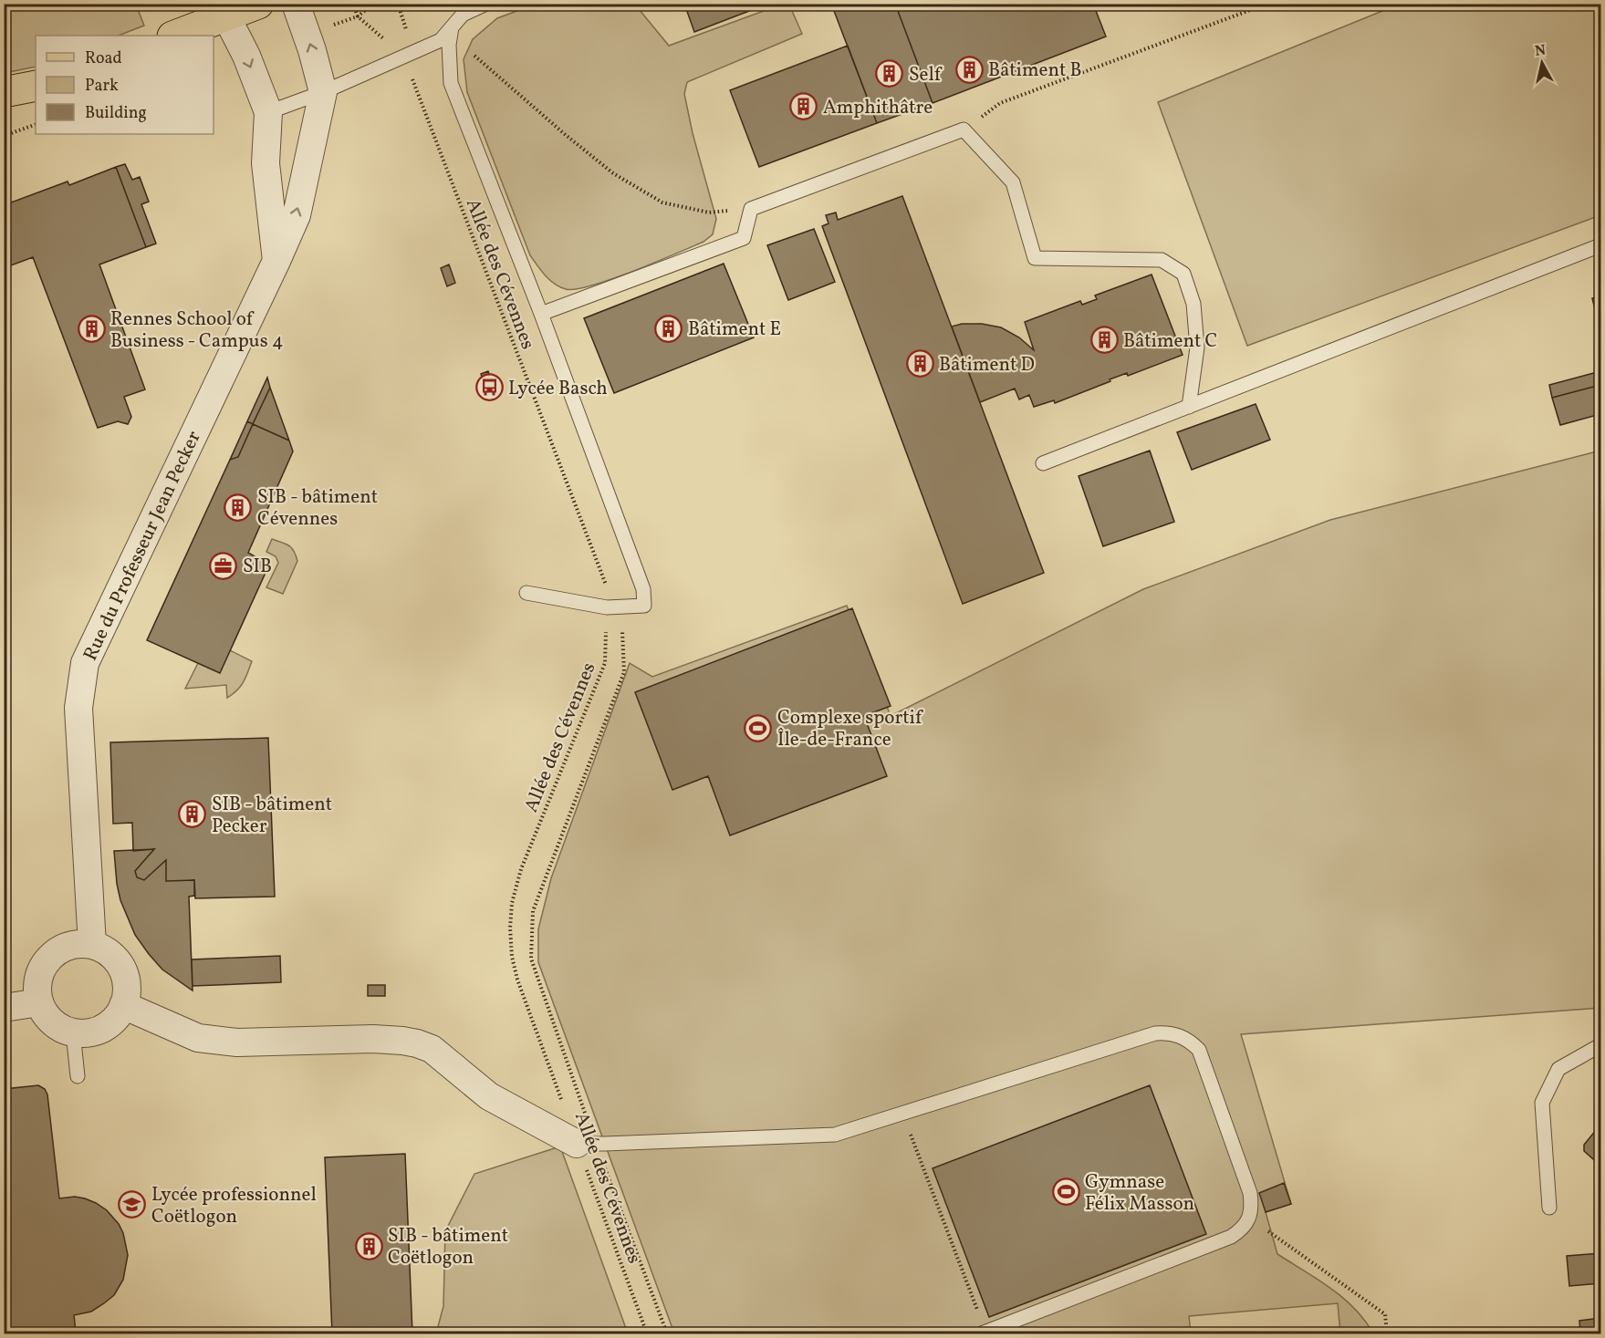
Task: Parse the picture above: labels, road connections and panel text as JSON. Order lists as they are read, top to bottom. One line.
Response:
{"streets":{"street":["Rue du Professeur Jean Pecker"],"path":["Allée des Cévennes"]},"places":{"building":["Bâtiment B","Self","Amphithâtre","Bâtiment E","Rennes School of Business - Campus 4","Bâtiment C","Bâtiment D","SIB - bâtiment Cévennes","SIB - bâtiment Pecker","SIB - bâtiment Coëtlogon"],"bus stop":["Lycée Basch"],"office":["SIB"],"sports":["Complexe sportif Île-de-France","Gymnase Félix Masson"],"school or university":["Lycée professionnel Coëtlogon"]},"legend":["Road","Park","Building"],"north":"top"}
